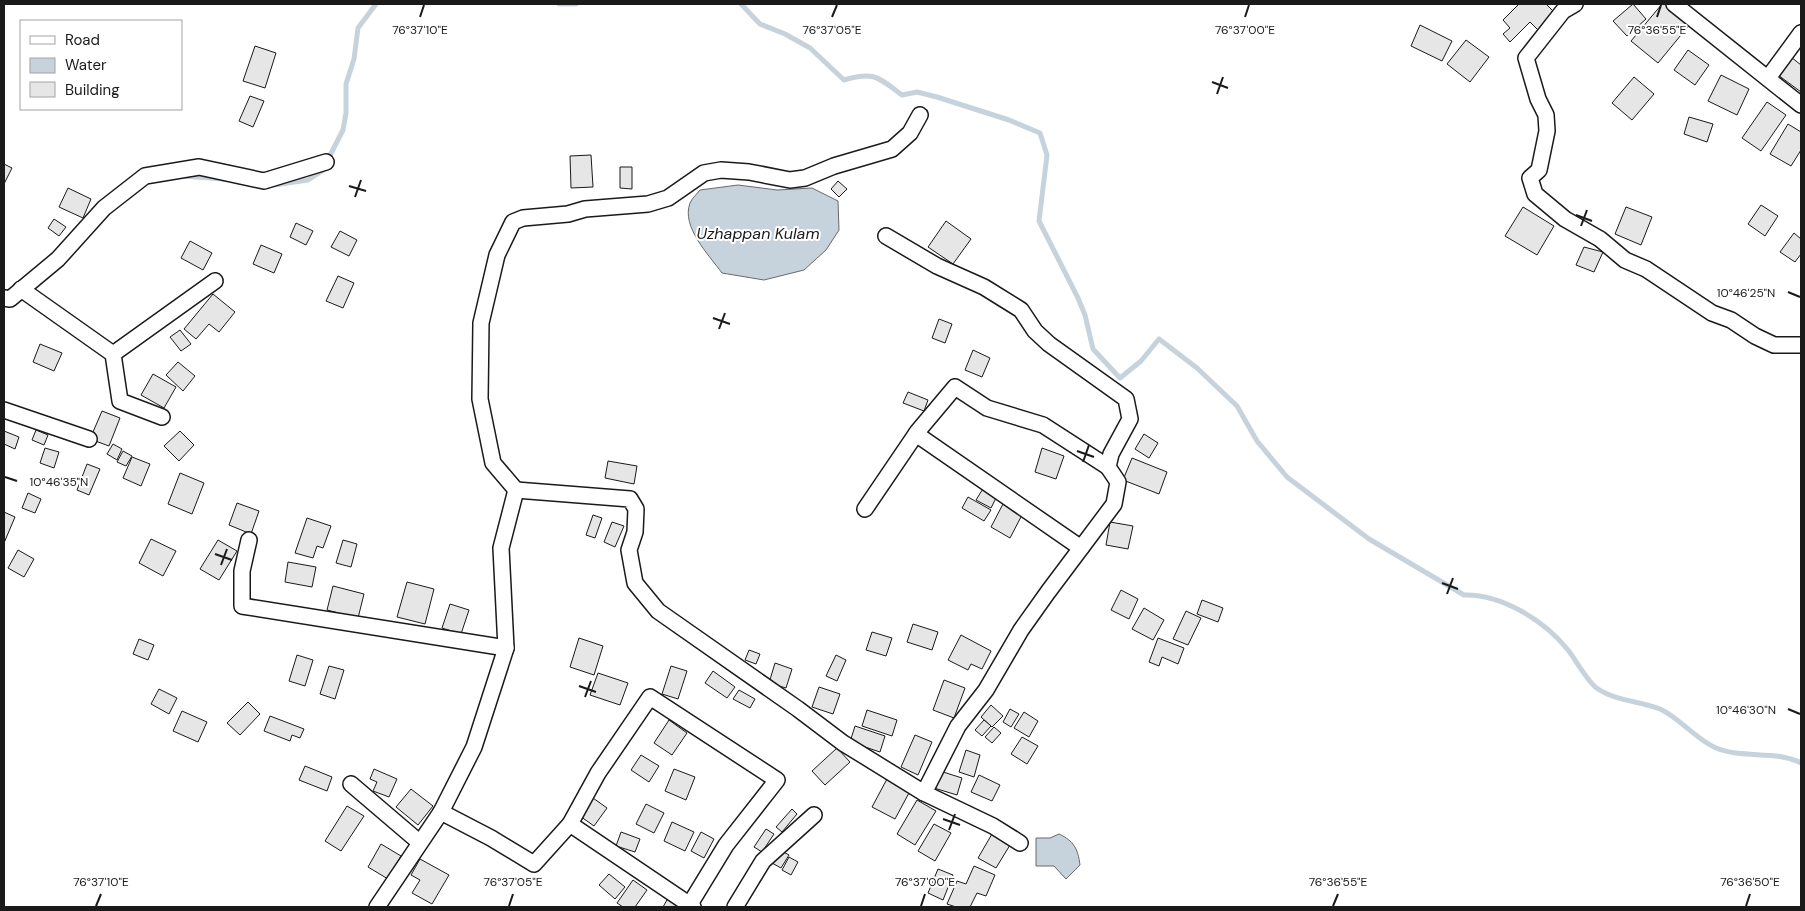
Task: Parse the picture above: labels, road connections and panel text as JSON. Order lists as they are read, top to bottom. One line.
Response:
{"water":["Uzhappan Kulam"],"legend":["Road","Water","Building"],"coordinates":["76°37'10\"E","76°37'05\"E","76°37'00\"E","76°36'55\"E","10°46'25\"N","10°46'35\"N","10°46'30\"N","76°36'50\"E"]}
